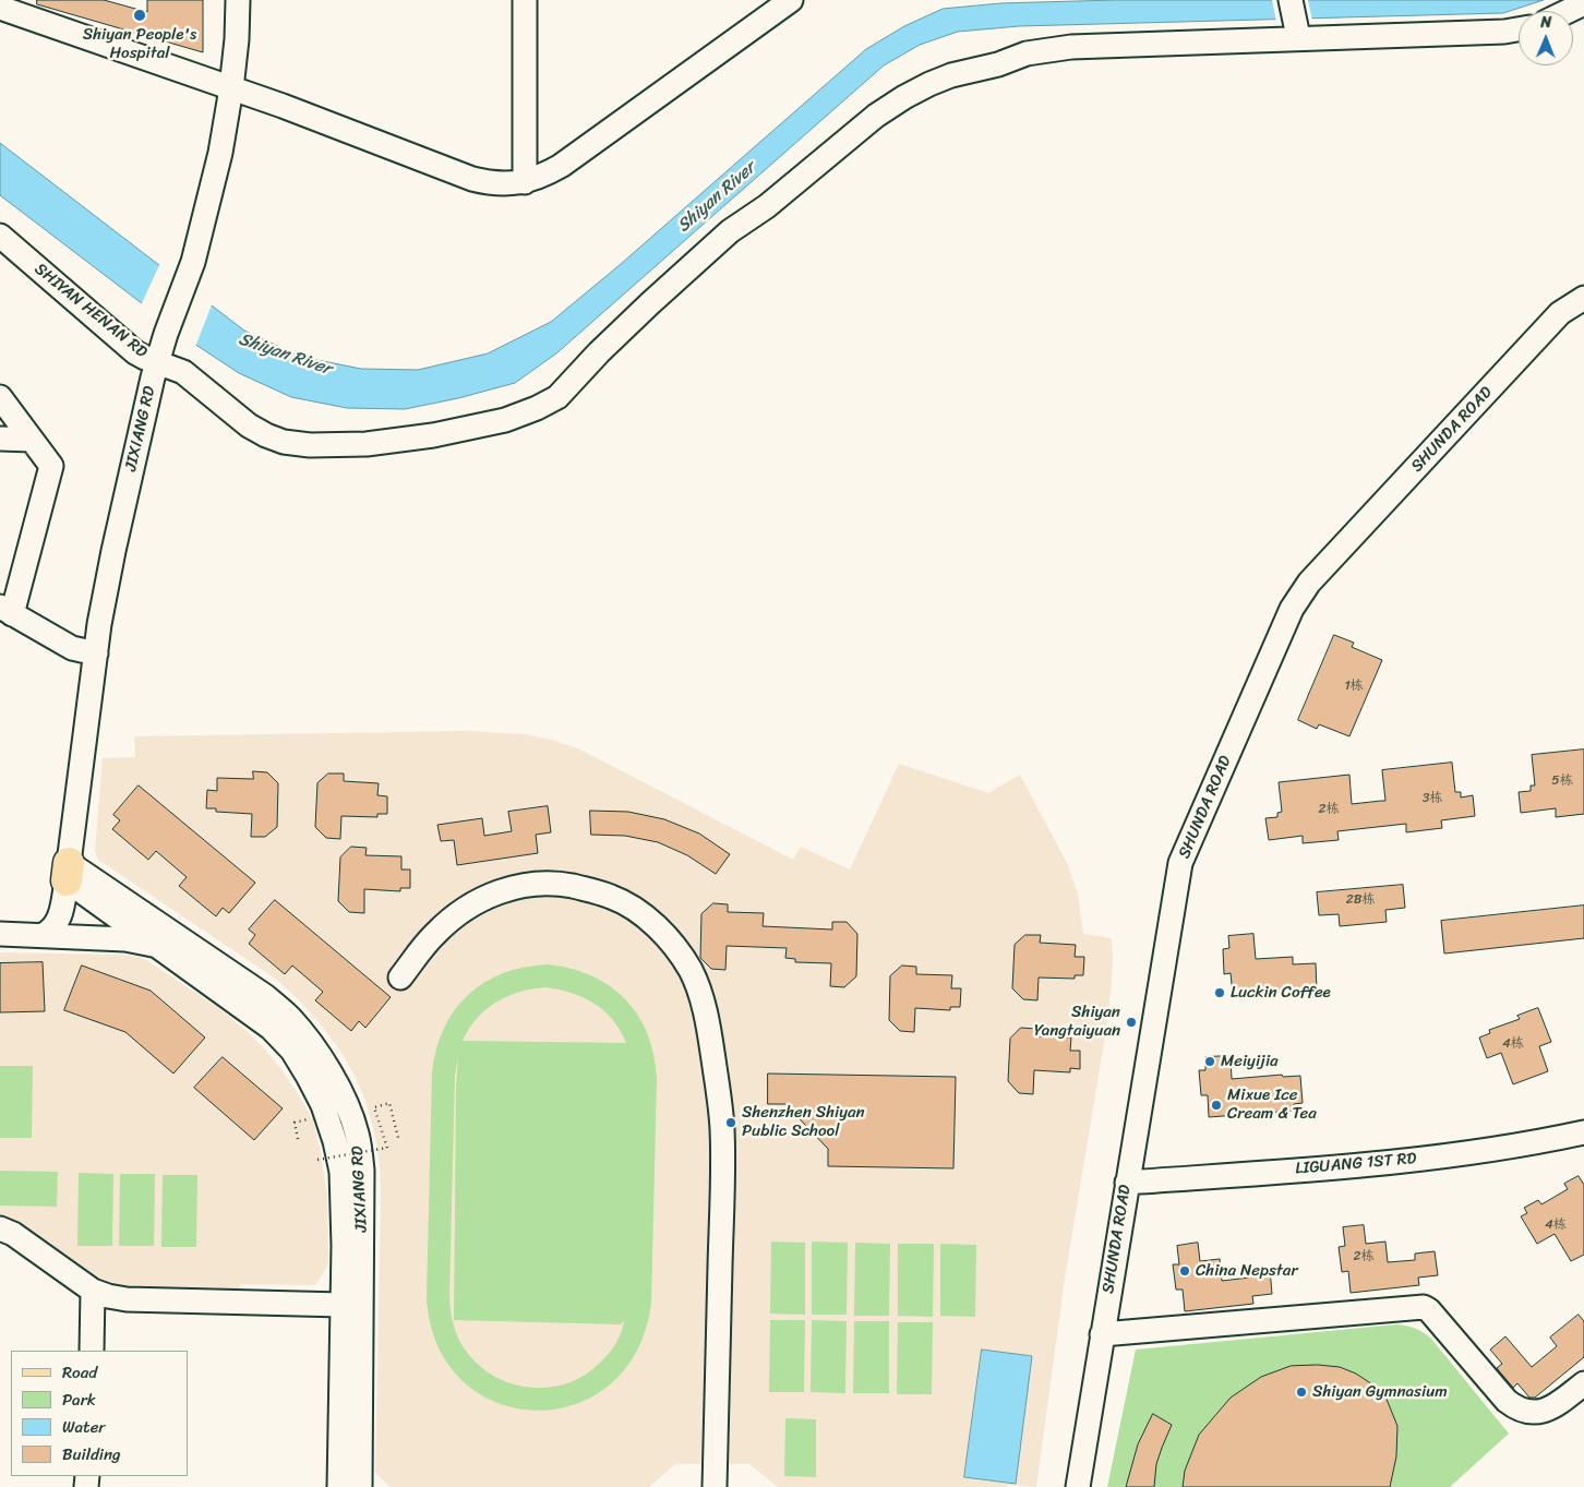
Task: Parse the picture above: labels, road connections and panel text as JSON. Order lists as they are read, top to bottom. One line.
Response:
{"streets":{"street":["SHIYAN HENAN RD","JIXIANG RD","SHUNDA ROAD","LIGUANG 1ST RD"]},"crossings":[["SHIYAN HENAN RD","JIXIANG RD"],["SHUNDA ROAD","LIGUANG 1ST RD"]],"water":["Shiyan River"],"places":["Shiyan People's Hospital","Luckin Coffee","Shiyan Yangtaiyuan","Meiyijia","Mixue Ice Cream & Tea","Shenzhen Shiyan Public School","China Nepstar","Shiyan Gymnasium"],"house_numbers":["1栋","5栋","3栋","2栋","2B栋","4栋","4栋","2栋"],"legend":["Road","Park","Water","Building"],"north":"top"}
